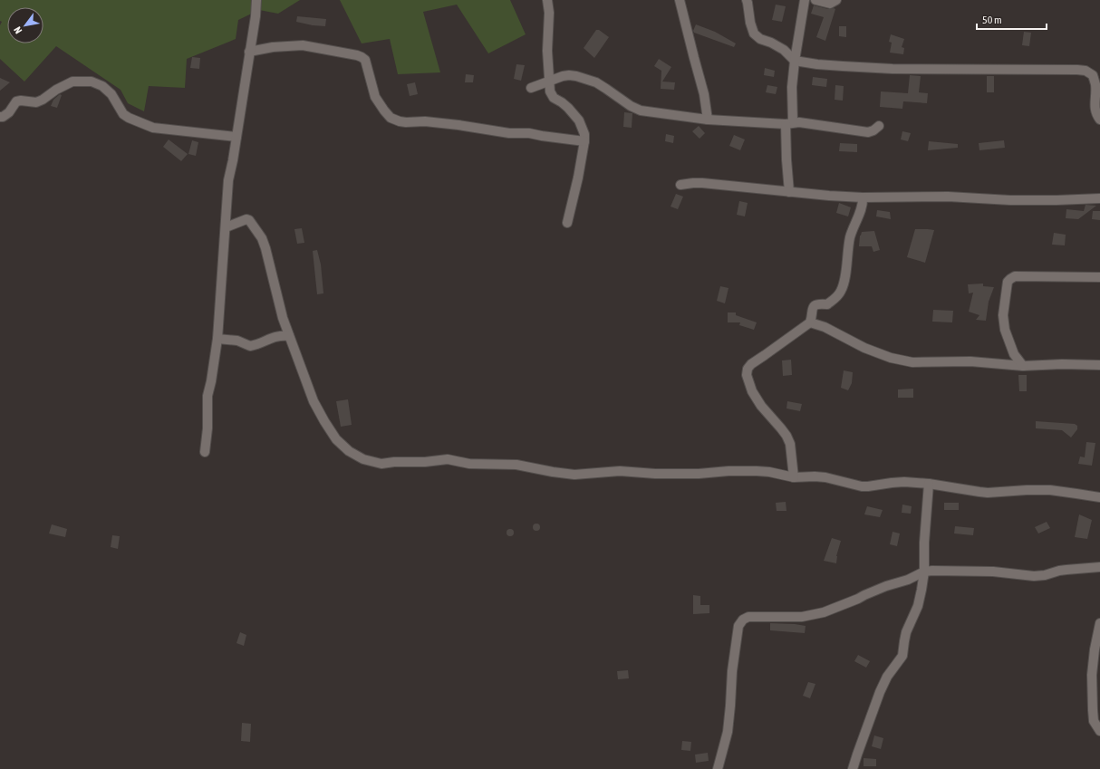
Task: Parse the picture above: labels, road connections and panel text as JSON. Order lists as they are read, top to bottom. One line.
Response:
{"scale_bar":"50 m","north":"bottom left"}
